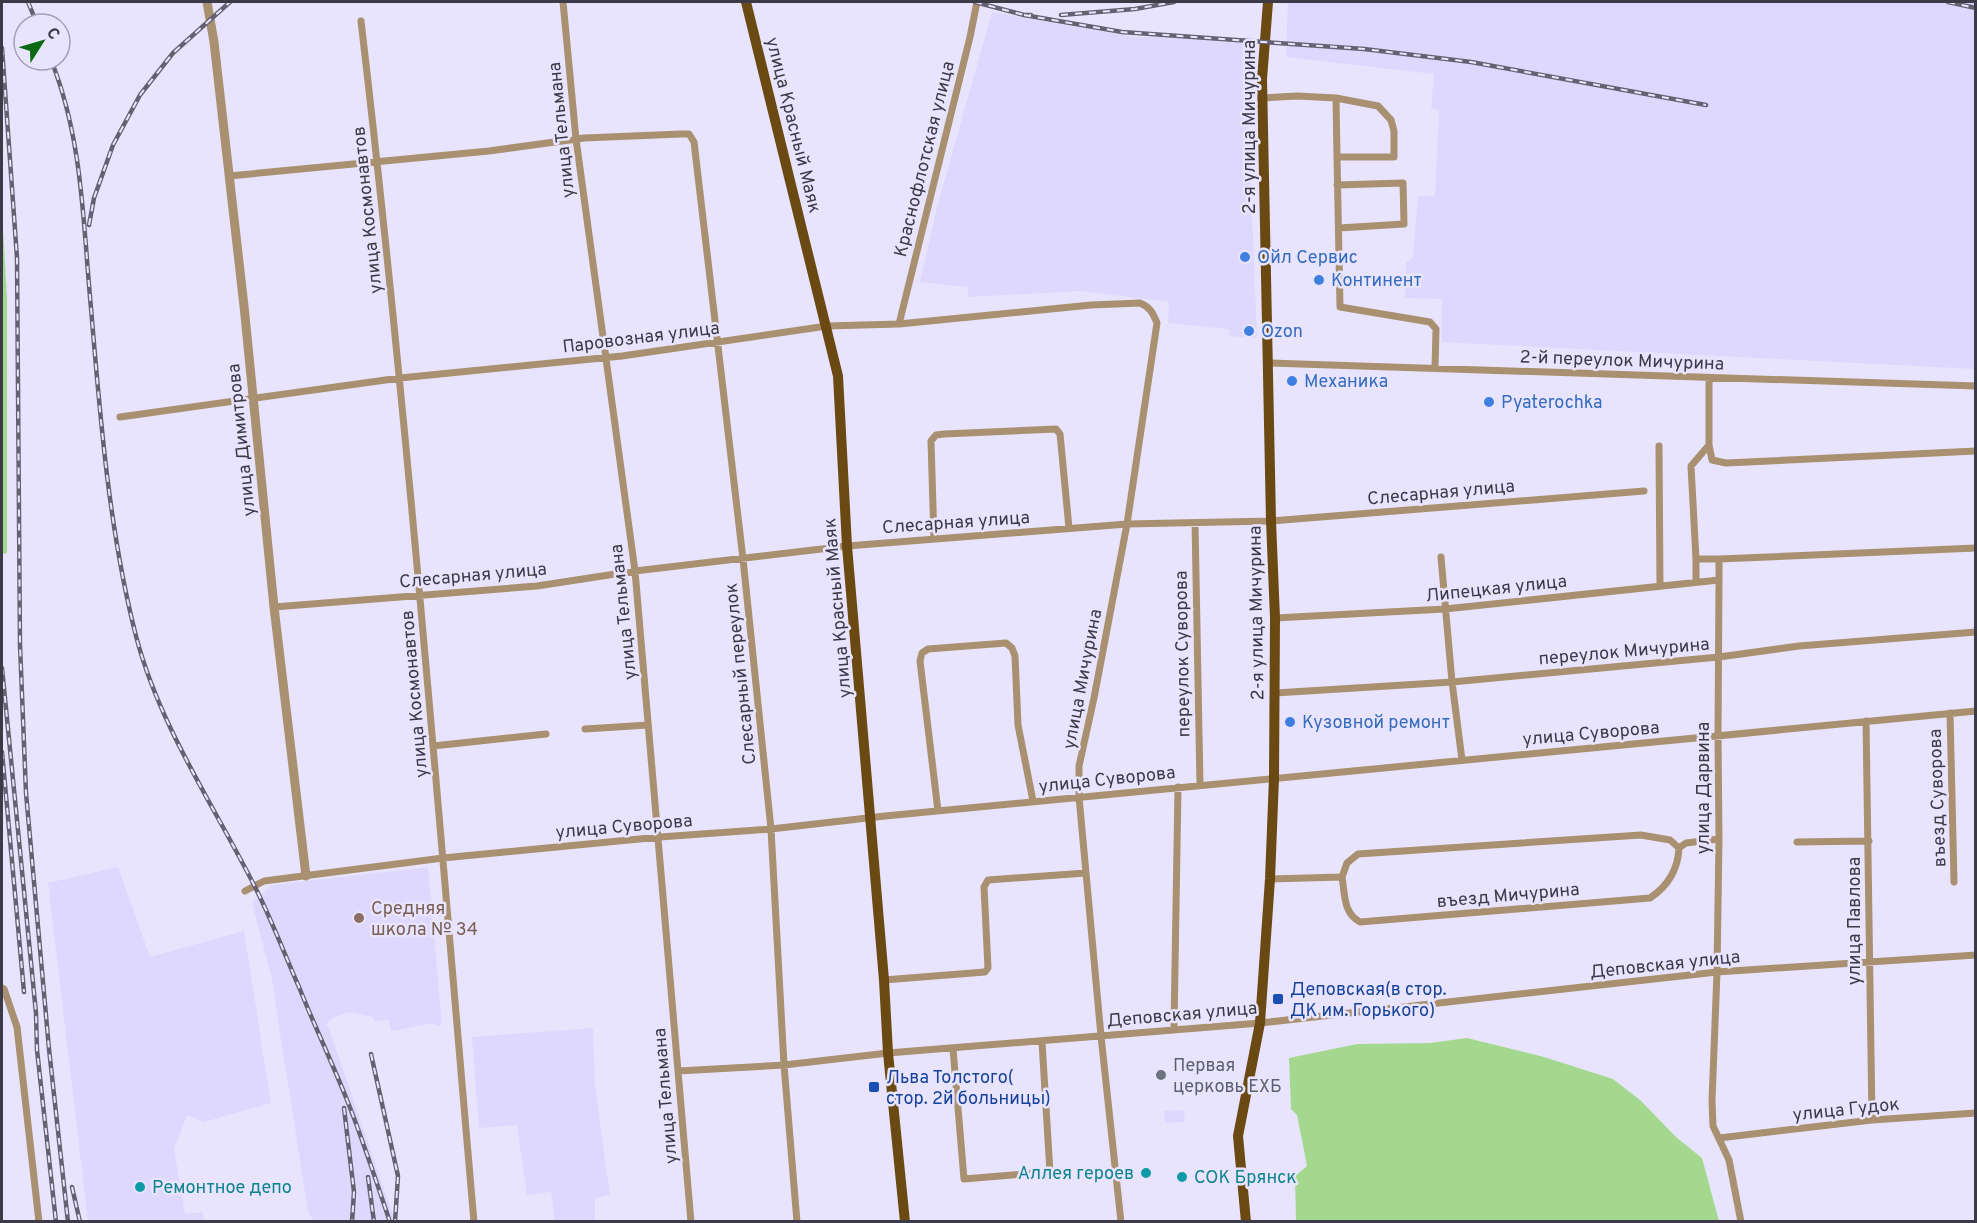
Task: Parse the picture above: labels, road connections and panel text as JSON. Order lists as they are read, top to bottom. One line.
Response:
{"streets":{"main road":["улица Красный Маяк","2-я улица Мичурина"],"street":["улица Тельмана","Краснофлотская улица","улица Космонавтов","Паровозная улица","2-й переулок Мичурина","улица Димитрова","Слесарная улица","Липецкая улица","переулок Мичурина","переулок Суворова","Слесарный переулок","улица Мичурина","улица Суворова","улица Дарвина","въезд Суворова","въезд Мичурина","улица Павлова","Деповская улица","улица Гудок"]},"crossings":[["улица Красный Маяк","Паровозная улица"],["улица Красный Маяк","Слесарная улица"],["улица Красный Маяк","улица Суворова"],["улица Красный Маяк","Деповская улица"],["2-я улица Мичурина","2-й переулок Мичурина"],["2-я улица Мичурина","Слесарная улица"],["2-я улица Мичурина","Липецкая улица"],["2-я улица Мичурина","переулок Мичурина"],["2-я улица Мичурина","улица Суворова"],["2-я улица Мичурина","Деповская улица"],["улица Тельмана","Паровозная улица"],["улица Тельмана","Слесарная улица"],["улица Тельмана","Слесарный переулок"],["улица Тельмана","улица Суворова"],["улица Тельмана","Деповская улица"],["Краснофлотская улица","Паровозная улица"],["улица Космонавтов","Паровозная улица"],["улица Космонавтов","Слесарная улица"],["улица Космонавтов","улица Суворова"],["Паровозная улица","улица Димитрова"],["Паровозная улица","Слесарный переулок"],["Паровозная улица","улица Мичурина"],["улица Димитрова","Слесарная улица"],["улица Димитрова","улица Суворова"],["Слесарная улица","переулок Суворова"],["Слесарная улица","Слесарный переулок"],["Слесарная улица","улица Мичурина"],["Липецкая улица","улица Дарвина"],["переулок Мичурина","улица Дарвина"],["переулок Суворова","улица Суворова"],["Слесарный переулок","улица Суворова"],["Слесарный переулок","Деповская улица"],["улица Мичурина","улица Суворова"],["улица Мичурина","Деповская улица"],["улица Суворова","улица Дарвина"],["улица Суворова","въезд Суворова"],["улица Суворова","улица Павлова"],["улица Дарвина","Деповская улица"],["улица Дарвина","улица Гудок"],["улица Павлова","Деповская улица"],["улица Павлова","улица Гудок"]],"places":{"other":["Ойл Сервис","Континент","Ozon","Механика","Pyaterochka","Кузовной ремонт","Средняя школа № 34","Первая церковь ЕХБ","Аллея героев","СОК Брянск","Ремонтное депо"],"transit":["Деповская(в стор. ДК им. Горького)","Льва Толстого( стор. 2й больницы)"]},"north":"top right"}
